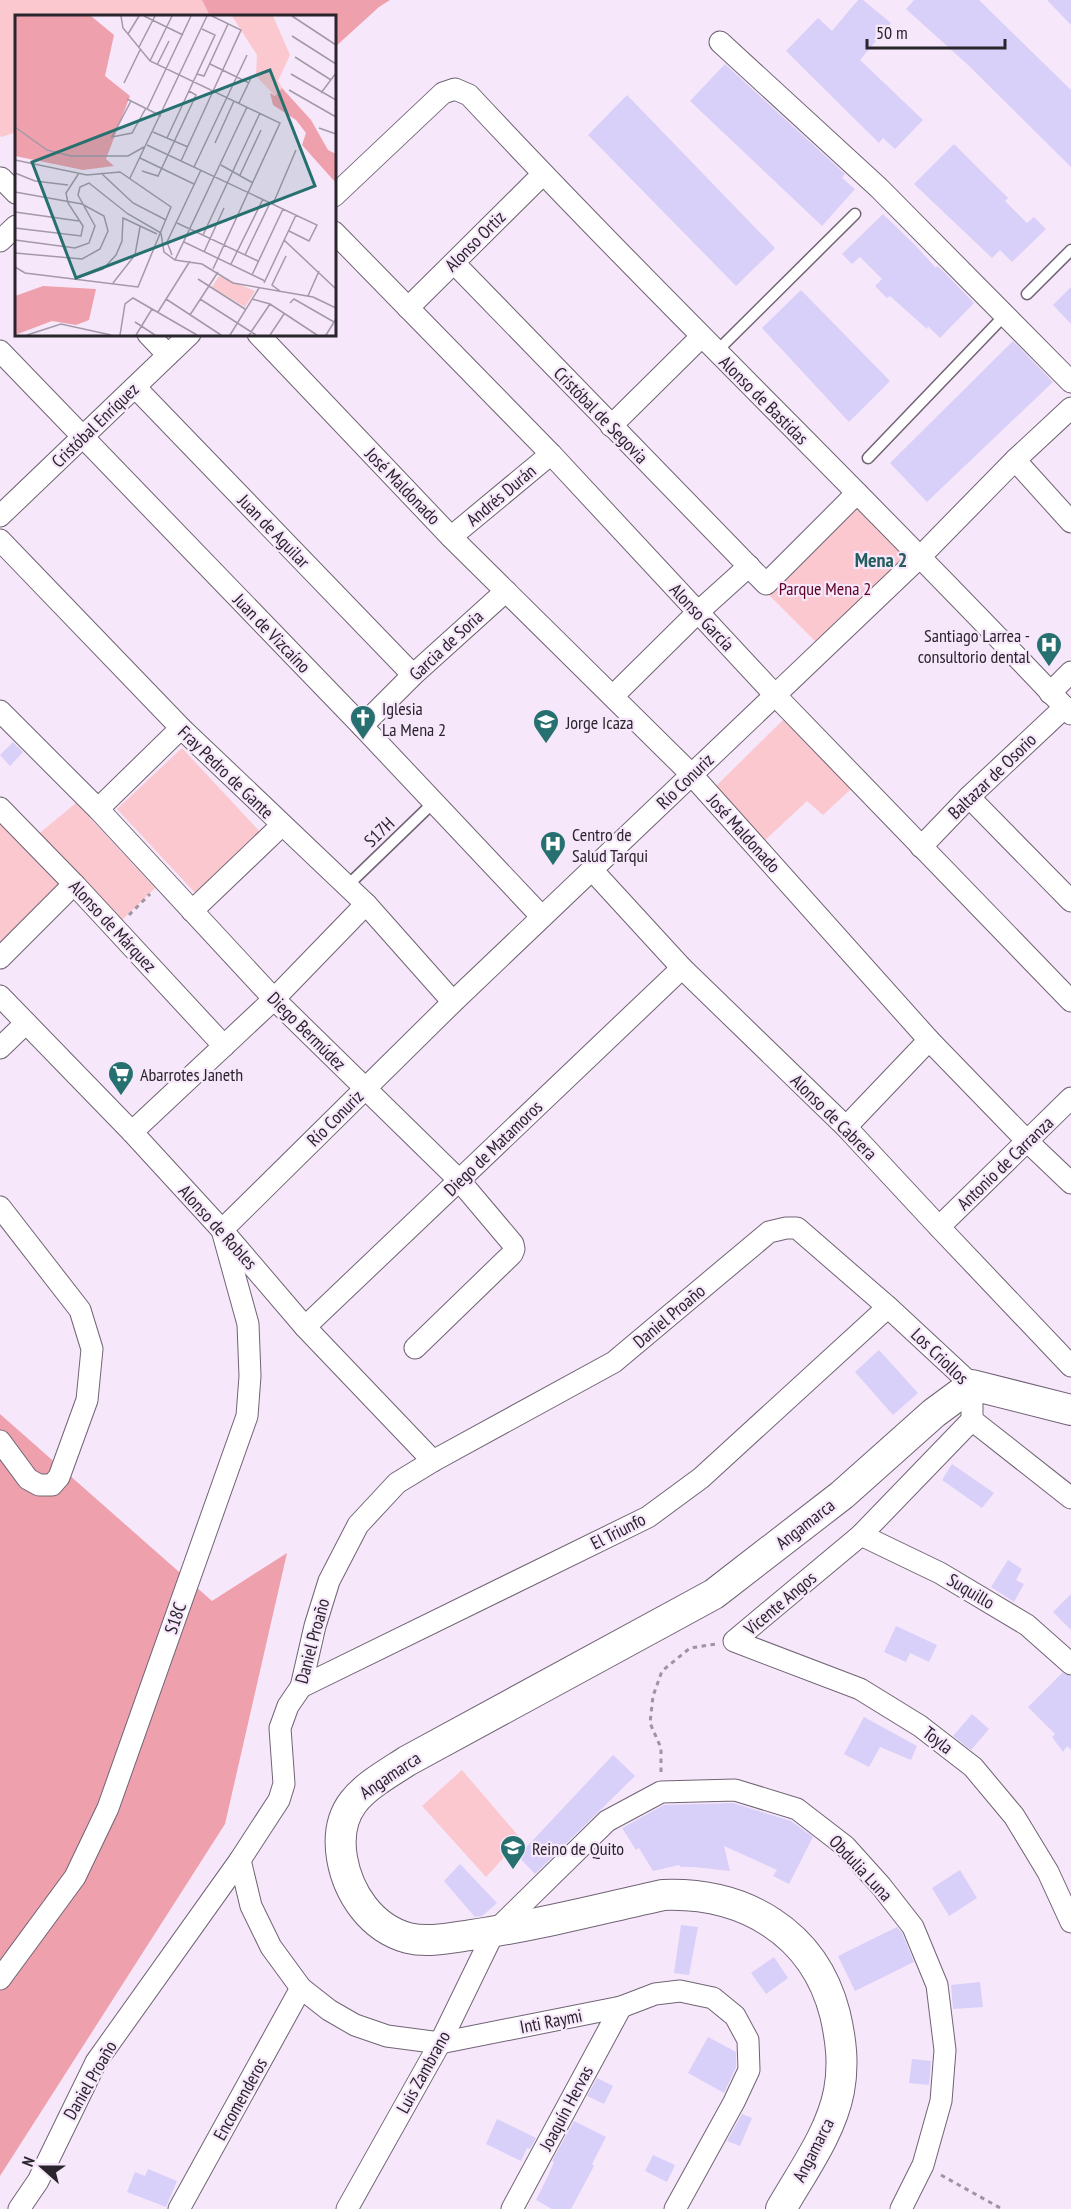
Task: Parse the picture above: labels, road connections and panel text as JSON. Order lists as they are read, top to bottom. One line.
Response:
{"streets":{"street":["Alonso Ortiz","Alonso de Bastidas","Cristóbal de Segovia","Cristóbal Enríquez","José Maldonado","Andrés Durán","Juan de Aguilar","Alonso García","Juan de Vizcaíno","Garcia de Soria","Fray Pedro de Gante","Baltazar de Osorio","Río Conuriz","Alonso de Márquez","Diego Bermúdez","Alonso de Cabrera","Diego de Matamoros","Antonio de Carranza","Alonso de Robles","Daniel Proaño","Los Criollos","Angamarca","El Triunfo","Suquillo","Vicente Angos","S18C","Toyla","Obdulia Luna","Inti Raymi","Luis Zambrano","Encomenderos","Joaquín Hervas"],"lane":["S17H"]},"crossings":[["Alonso Ortiz","Alonso de Bastidas"],["Alonso Ortiz","Cristóbal de Segovia"],["Alonso Ortiz","Alonso García"],["Alonso de Bastidas","Cristóbal de Segovia"],["Alonso de Bastidas","Baltazar de Osorio"],["Alonso de Bastidas","Río Conuriz"],["Cristóbal Enríquez","Juan de Aguilar"],["Cristóbal Enríquez","Juan de Vizcaíno"],["José Maldonado","Andrés Durán"],["José Maldonado","Garcia de Soria"],["José Maldonado","Río Conuriz"],["José Maldonado","Antonio de Carranza"],["Andrés Durán","Alonso García"],["Juan de Aguilar","Garcia de Soria"],["Alonso García","Baltazar de Osorio"],["Alonso García","Río Conuriz"],["Juan de Vizcaíno","Garcia de Soria"],["Juan de Vizcaíno","Río Conuriz"],["Juan de Vizcaíno","S17H"],["Fray Pedro de Gante","Río Conuriz"],["Fray Pedro de Gante","S17H"],["Río Conuriz","Diego Bermúdez"],["Río Conuriz","Alonso de Cabrera"],["Río Conuriz","Alonso de Robles"],["Río Conuriz","S18C"],["Diego Bermúdez","Diego de Matamoros"],["Alonso de Cabrera","Diego de Matamoros"],["Alonso de Cabrera","Antonio de Carranza"],["Diego de Matamoros","Alonso de Robles"],["Alonso de Robles","Daniel Proaño"],["Alonso de Robles","S18C"],["Daniel Proaño","Los Criollos"],["Daniel Proaño","El Triunfo"],["Daniel Proaño","Inti Raymi"],["Los Criollos","Angamarca"],["Los Criollos","El Triunfo"],["Los Criollos","Vicente Angos"],["Angamarca","Obdulia Luna"],["Angamarca","Luis Zambrano"],["Suquillo","Vicente Angos"],["Vicente Angos","Toyla"],["Vicente Angos","Obdulia Luna"],["Obdulia Luna","Luis Zambrano"],["Inti Raymi","Luis Zambrano"],["Inti Raymi","Encomenderos"],["Inti Raymi","Joaquín Hervas"]],"districts":["Mena 2"],"parks":["Parque Mena 2"],"places":{"hospital":["Santiago Larrea - consultorio dental","Centro de Salud Tarqui"],"church":["Iglesia La Mena 2"],"school or university":["Jorge Icaza","Reino de Quito"],"supermarket":["Abarrotes Janeth"]},"scale_bar":"50 m","north":"left"}
